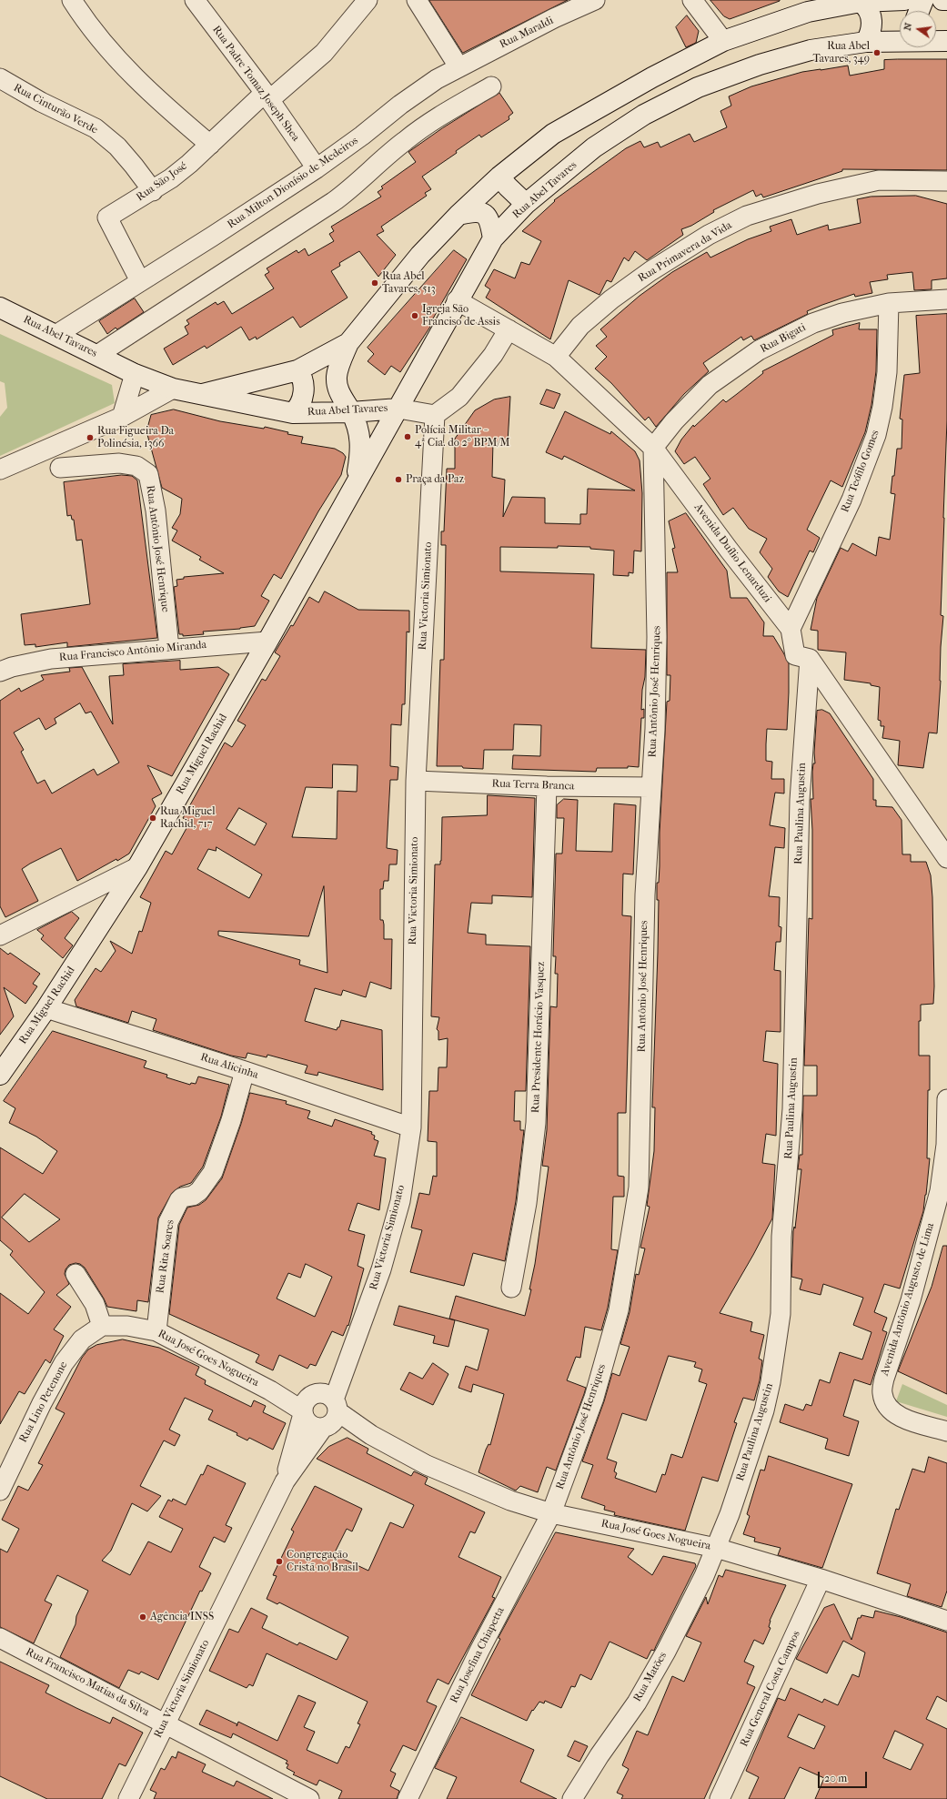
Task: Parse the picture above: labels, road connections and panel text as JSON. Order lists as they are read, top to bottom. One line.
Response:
{"streets":{"main road":["Rua Abel Tavares","Rua Miguel Rachid"],"street":["Rua Maraldi","Rua Padre Tomaz Joseph Shea","Rua Cinturão Verde","Rua São José","Rua Milton Dionísio de Medeiros","Rua Primavera da Vida","Rua Bigati","Rua Teófilo Gomes","Rua Antônio José Henrique","Avenida Duílio Lenarduzi","Rua Victoria Simionato","Rua Francisco Antônio Miranda","Rua Antônio José Henriques","Rua Terra Branca","Rua Paulina Augustin","Rua Presidente Horácio Vasquez","Rua Alicinha","Rua Rita Soares","Avenida Antônio Augusto de Lima","Rua José Goes Nogueira","Rua Lino Petenone","Rua Josefina Chiapetta","Rua Matões","Rua Francisco Matias da Silva","Rua General Costa Campos"]},"crossings":[["Rua Maraldi","Rua Milton Dionísio de Medeiros"],["Rua Padre Tomaz Joseph Shea","Rua São José"],["Rua Padre Tomaz Joseph Shea","Rua Milton Dionísio de Medeiros"],["Rua Cinturão Verde","Rua São José"],["Rua São José","Rua Milton Dionísio de Medeiros"],["Rua Milton Dionísio de Medeiros","Rua Abel Tavares"],["Rua Abel Tavares","Avenida Duílio Lenarduzi"],["Rua Abel Tavares","Rua Miguel Rachid"],["Rua Primavera da Vida","Avenida Duílio Lenarduzi"],["Rua Bigati","Rua Teófilo Gomes"],["Rua Bigati","Avenida Duílio Lenarduzi"],["Rua Bigati","Rua Antônio José Henriques"],["Rua Teófilo Gomes","Avenida Duílio Lenarduzi"],["Rua Antônio José Henrique","Rua Francisco Antônio Miranda"],["Avenida Duílio Lenarduzi","Rua Antônio José Henriques"],["Avenida Duílio Lenarduzi","Rua Paulina Augustin"],["Rua Victoria Simionato","Rua Terra Branca"],["Rua Victoria Simionato","Rua Alicinha"],["Rua Victoria Simionato","Rua José Goes Nogueira"],["Rua Victoria Simionato","Rua Francisco Matias da Silva"],["Rua Francisco Antônio Miranda","Rua Miguel Rachid"],["Rua Antônio José Henriques","Rua Terra Branca"],["Rua Antônio José Henriques","Rua José Goes Nogueira"],["Rua Antônio José Henriques","Rua Josefina Chiapetta"],["Rua Miguel Rachid","Rua Alicinha"],["Rua Terra Branca","Rua Presidente Horácio Vasquez"],["Rua Paulina Augustin","Rua José Goes Nogueira"],["Rua Paulina Augustin","Rua Matões"],["Rua Alicinha","Rua Rita Soares"],["Rua Rita Soares","Rua José Goes Nogueira"],["Rua José Goes Nogueira","Rua Lino Petenone"],["Rua José Goes Nogueira","Rua Josefina Chiapetta"],["Rua José Goes Nogueira","Rua Matões"],["Rua José Goes Nogueira","Rua General Costa Campos"]],"places":["Rua Abel Tavares, 349","Rua Abel Tavares, 513","Igreja São Franciso de Assis","Polícia Militar - 4ª Cia. do 2º BPM/M","Rua Figueira Da Polinésia, 1366","Praça da Paz","Rua Miguel Rachid, 717","Congregação Cristã no Brasil","Agência INSS"],"scale_bar":"20 m","north":"left"}
